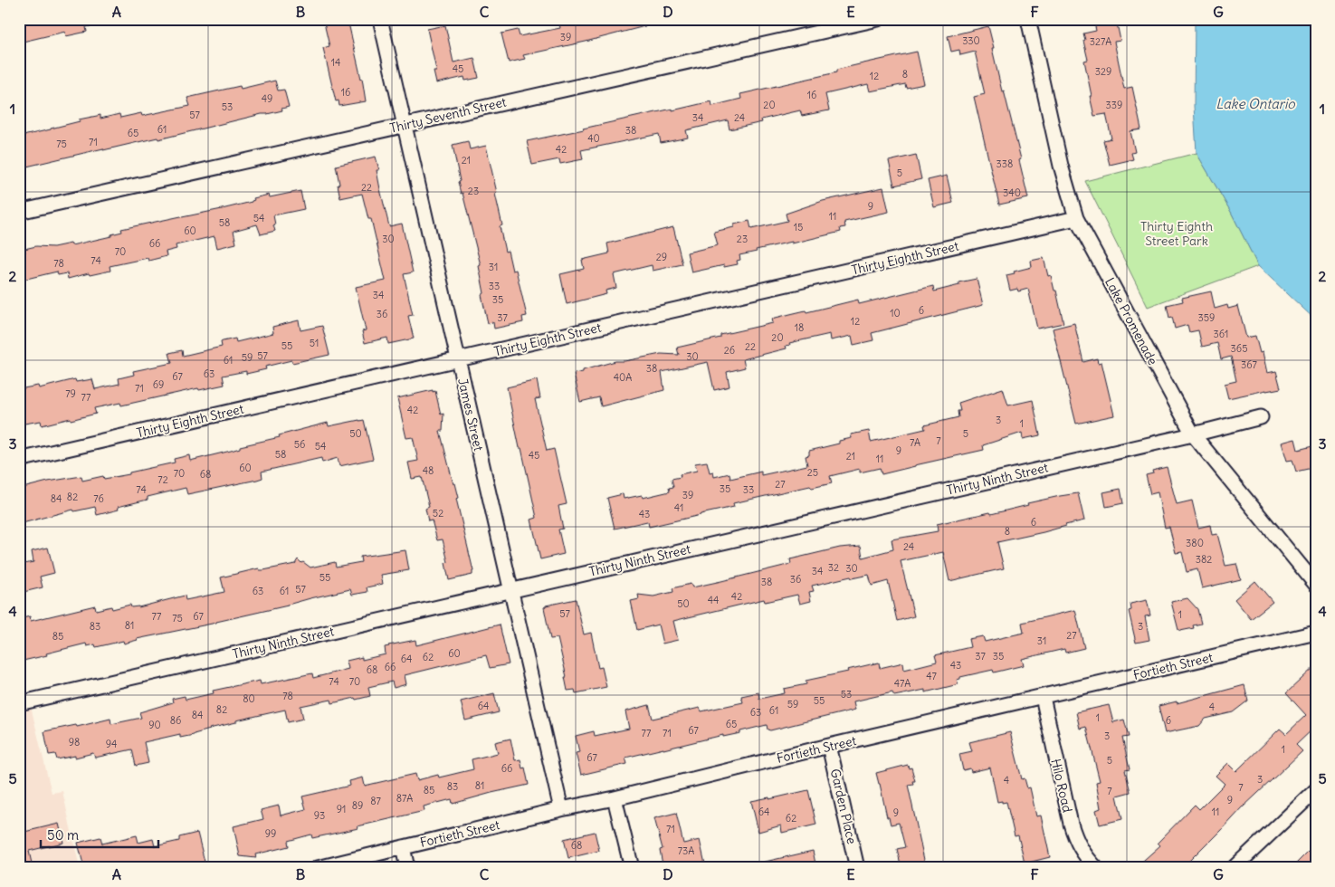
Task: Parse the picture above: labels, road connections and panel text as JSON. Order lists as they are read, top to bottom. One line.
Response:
{"streets":{"street":["Thirty Seventh Street","Thirty Eighth Street","Lake Promenade","James Street","Thirty Ninth Street","Fortieth Street","Hilo Road","Garden Place"]},"crossings":[["Thirty Seventh Street","James Street"],["Thirty Eighth Street","Lake Promenade"],["Thirty Eighth Street","James Street"],["Lake Promenade","Thirty Ninth Street"],["James Street","Thirty Ninth Street"],["James Street","Fortieth Street"],["Fortieth Street","Hilo Road"],["Fortieth Street","Garden Place"]],"water":["Lake Ontario"],"parks":["Thirty Eighth Street Park"],"house_numbers":["39","330","327A","14","45","329","8","12","16","16","49","20","339","53","57","34","24","61","38","65","40","71","75","42","21","338","5","22","23","340","9","11","54","58","15","60","30","23","66","70","29","74","78","31","33","34","35","6","10","36","37","359","12","18","361","20","51","55","22","365","26","57","30","59","61","367","38","63","67","40A","69","71","79","77","42","3","1","50","5","7","7A","56","54","9","58","45","21","11","60","48","25","70","68","72","27","35","74","33","39","82","84","76","41","52","43","6","8","380","24","382","32","30","34","55","36","38","57","63","61","42","44","50","57","1","77","67","75","81","83","3","27","85","31","60","37","35","62","64","43","66","68","47","74","70","47A","53","78","80","55","59","64","4","82","61","63","84","1","86","6","65","90","67","77","71","3","98","94","1","67","5","66","3","4","81","83","7","85","7","87A","9","87","89","91","64","11","9","93","62","71","99","68","73A"],"scale_bar":"50 m","grid":{"columns":["A","B","C","D","E","F","G"],"rows":["1","2","3","4","5"]}}
